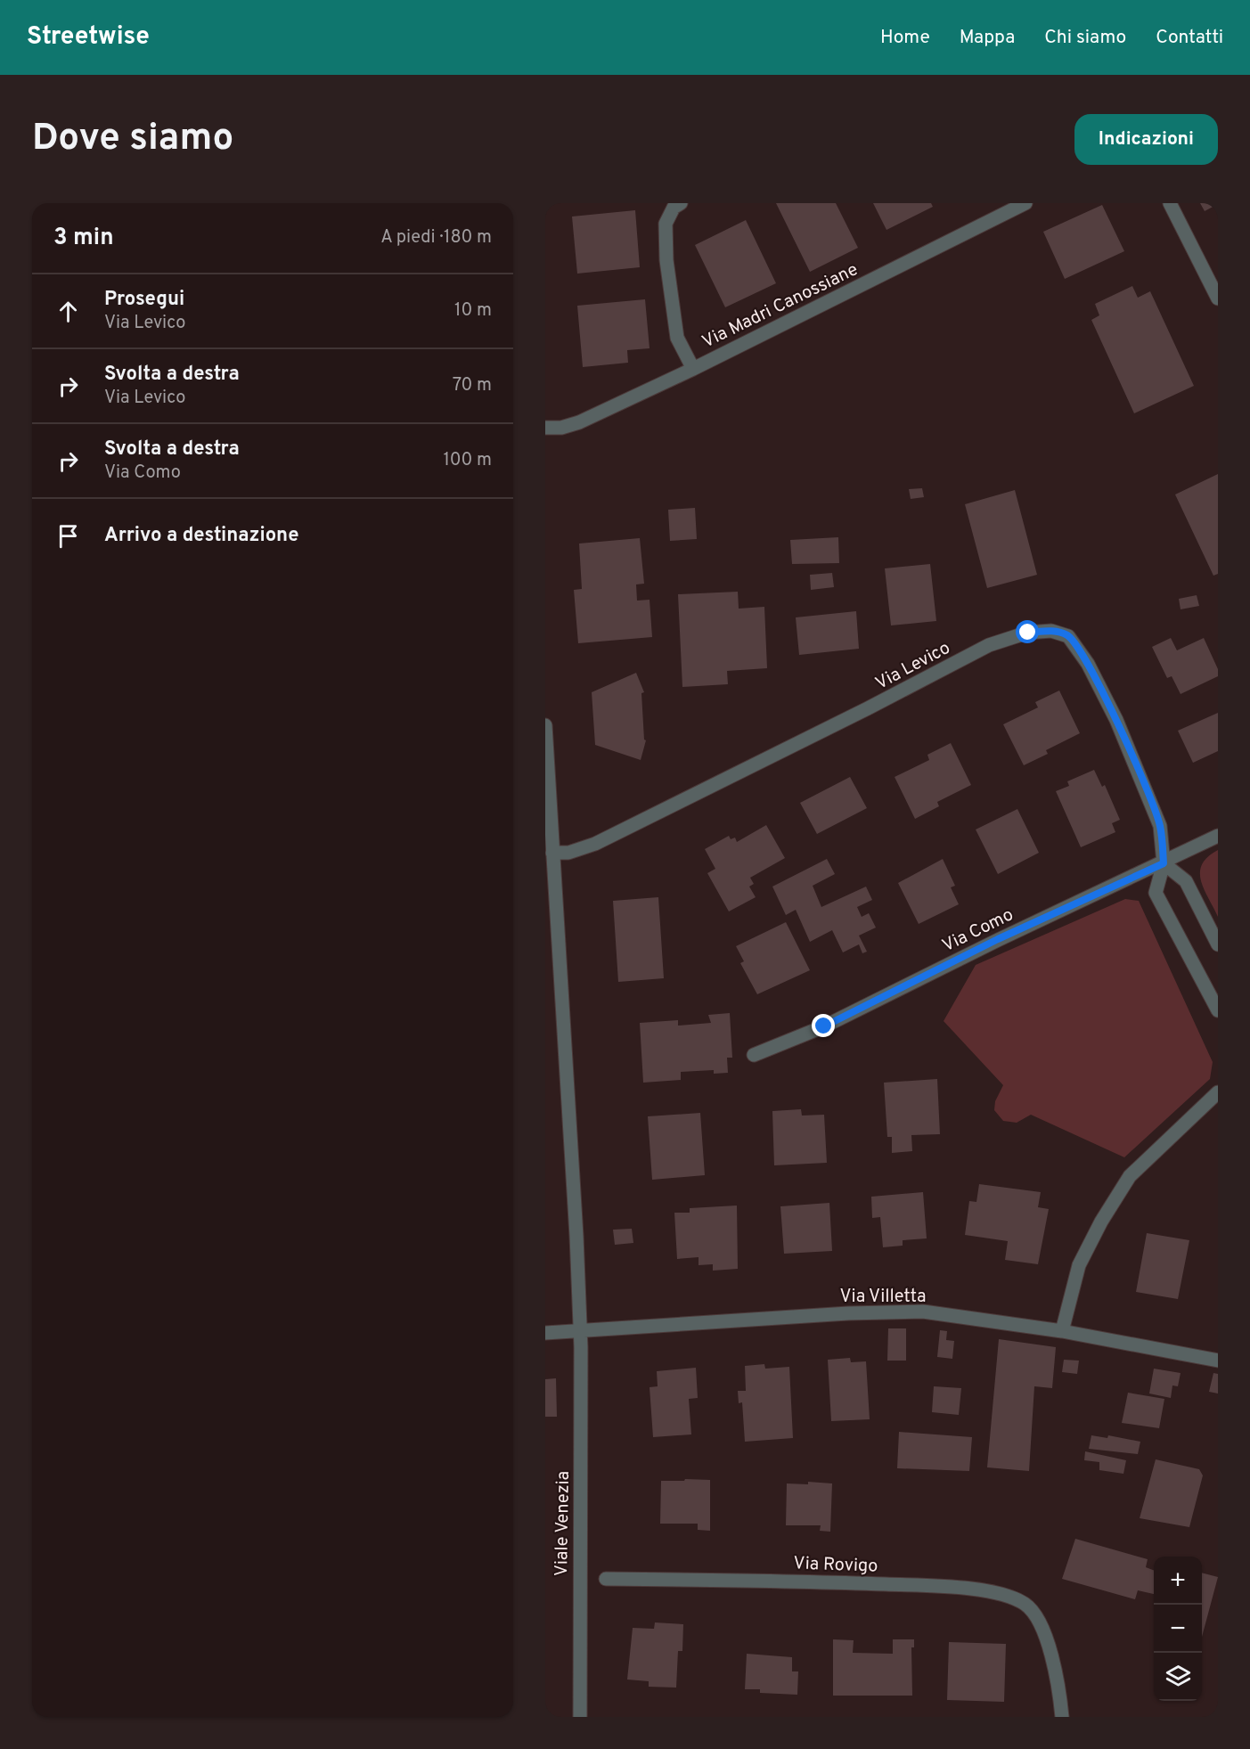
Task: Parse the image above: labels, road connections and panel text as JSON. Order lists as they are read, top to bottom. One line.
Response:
{"streets":{"street":["Via Madri Canossiane","Via Levico","Via Como","Via Villetta","Viale Venezia","Via Rovigo"]},"crossings":[["Via Levico","Via Como"],["Via Levico","Viale Venezia"],["Via Villetta","Viale Venezia"]],"page":{"header":"Streetwise","nav":["Home","Mappa","Chi siamo","Contatti"],"buttons":"Indicazioni","title":"Dove siamo","heading":["3 min","A piedi · 180 m"],"list":[["Prosegui","Via Levico","10 m"],["Svolta a destra","Via Levico","70 m"],["Svolta a destra","Via Como","100 m"],"Arrivo a destinazione"],"map_buttons":["+","−"]}}
